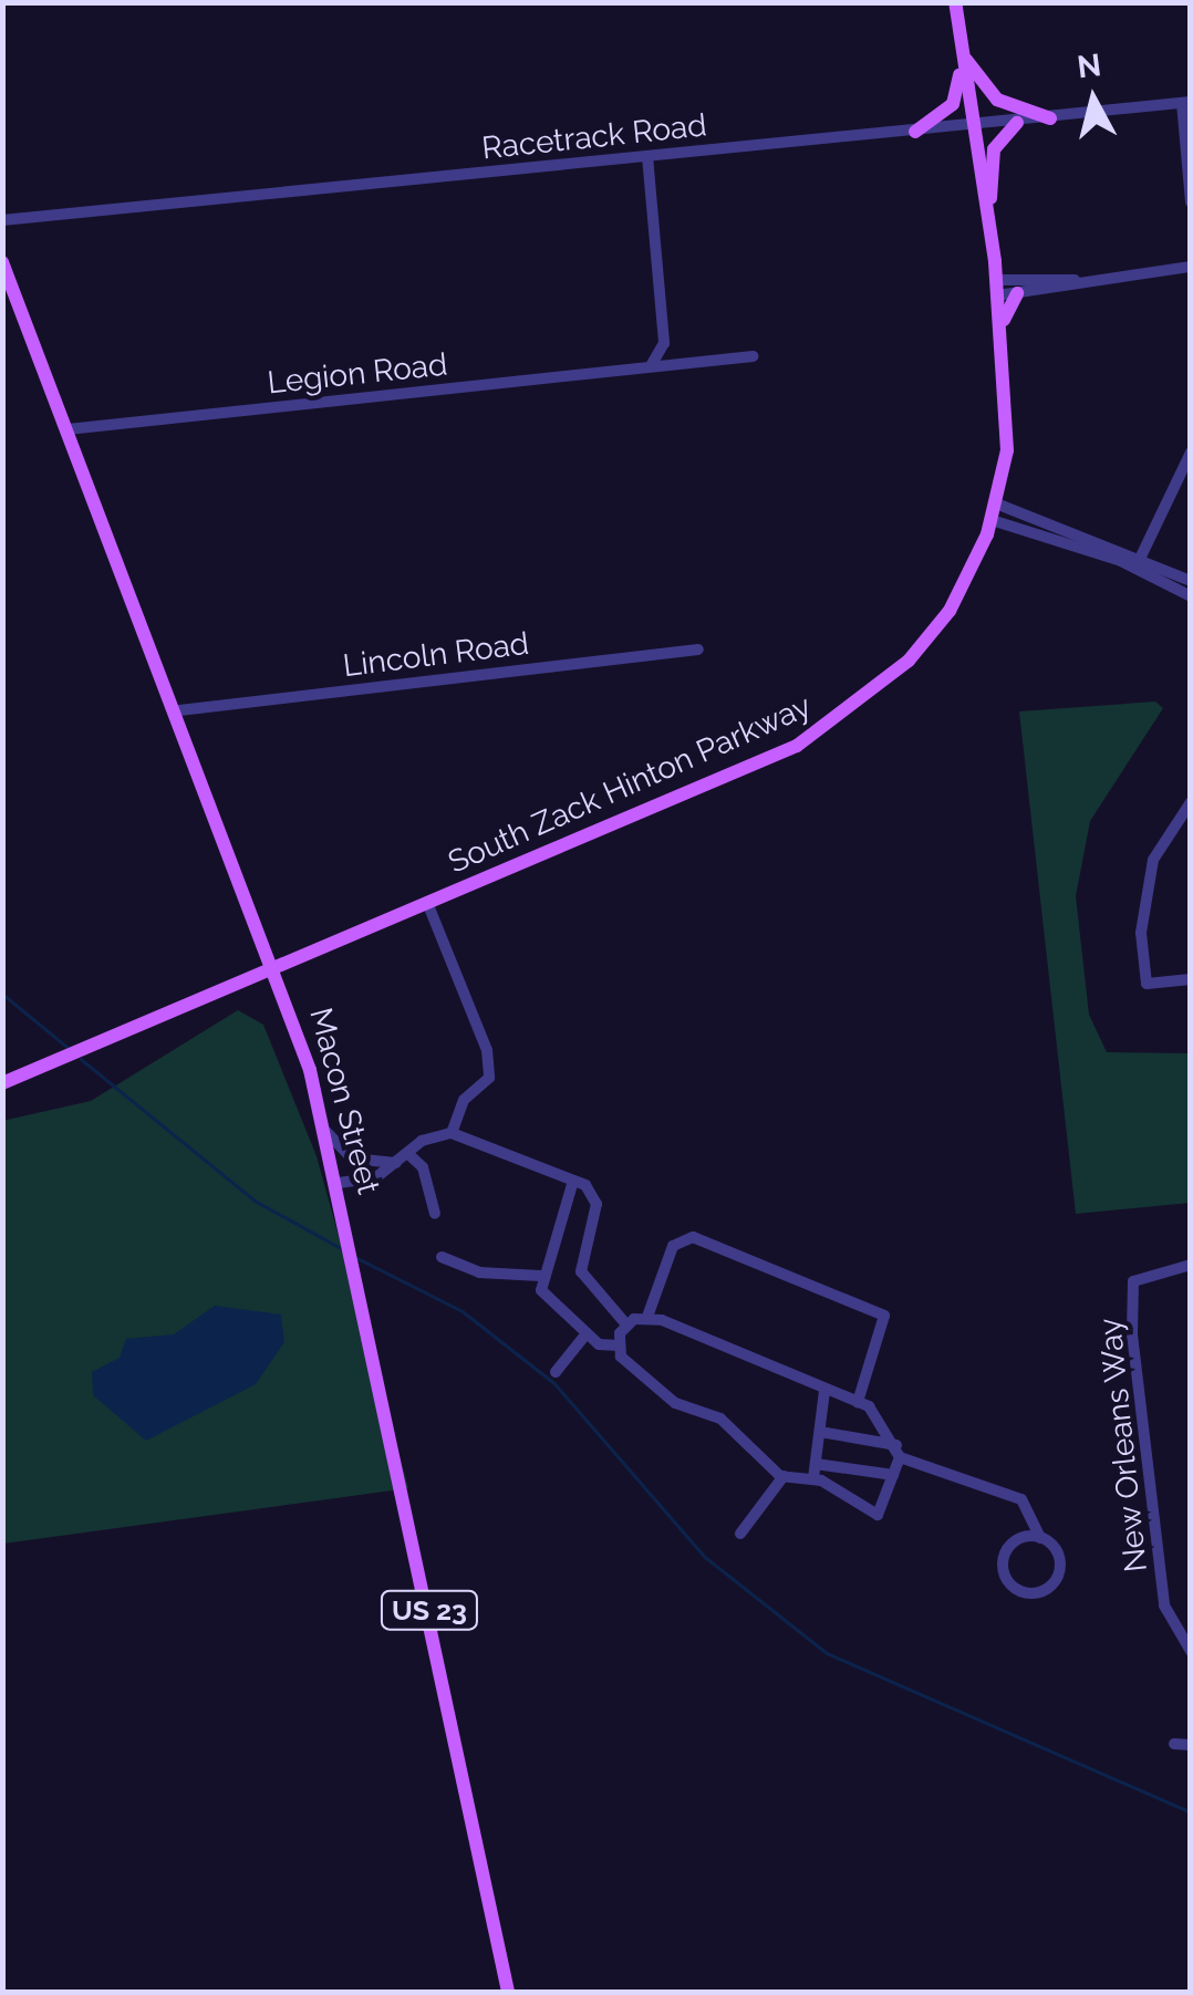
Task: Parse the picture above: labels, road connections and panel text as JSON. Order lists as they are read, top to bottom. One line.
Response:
{"streets":{"main road":["South Zack Hinton Parkway","Macon Street","US 23"],"street":["Racetrack Road","Legion Road","Lincoln Road","New Orleans Way"]},"crossings":[["Racetrack Road","South Zack Hinton Parkway"],["Legion Road","Macon Street"],["Lincoln Road","Macon Street"],["South Zack Hinton Parkway","Macon Street"]],"north":"top"}
